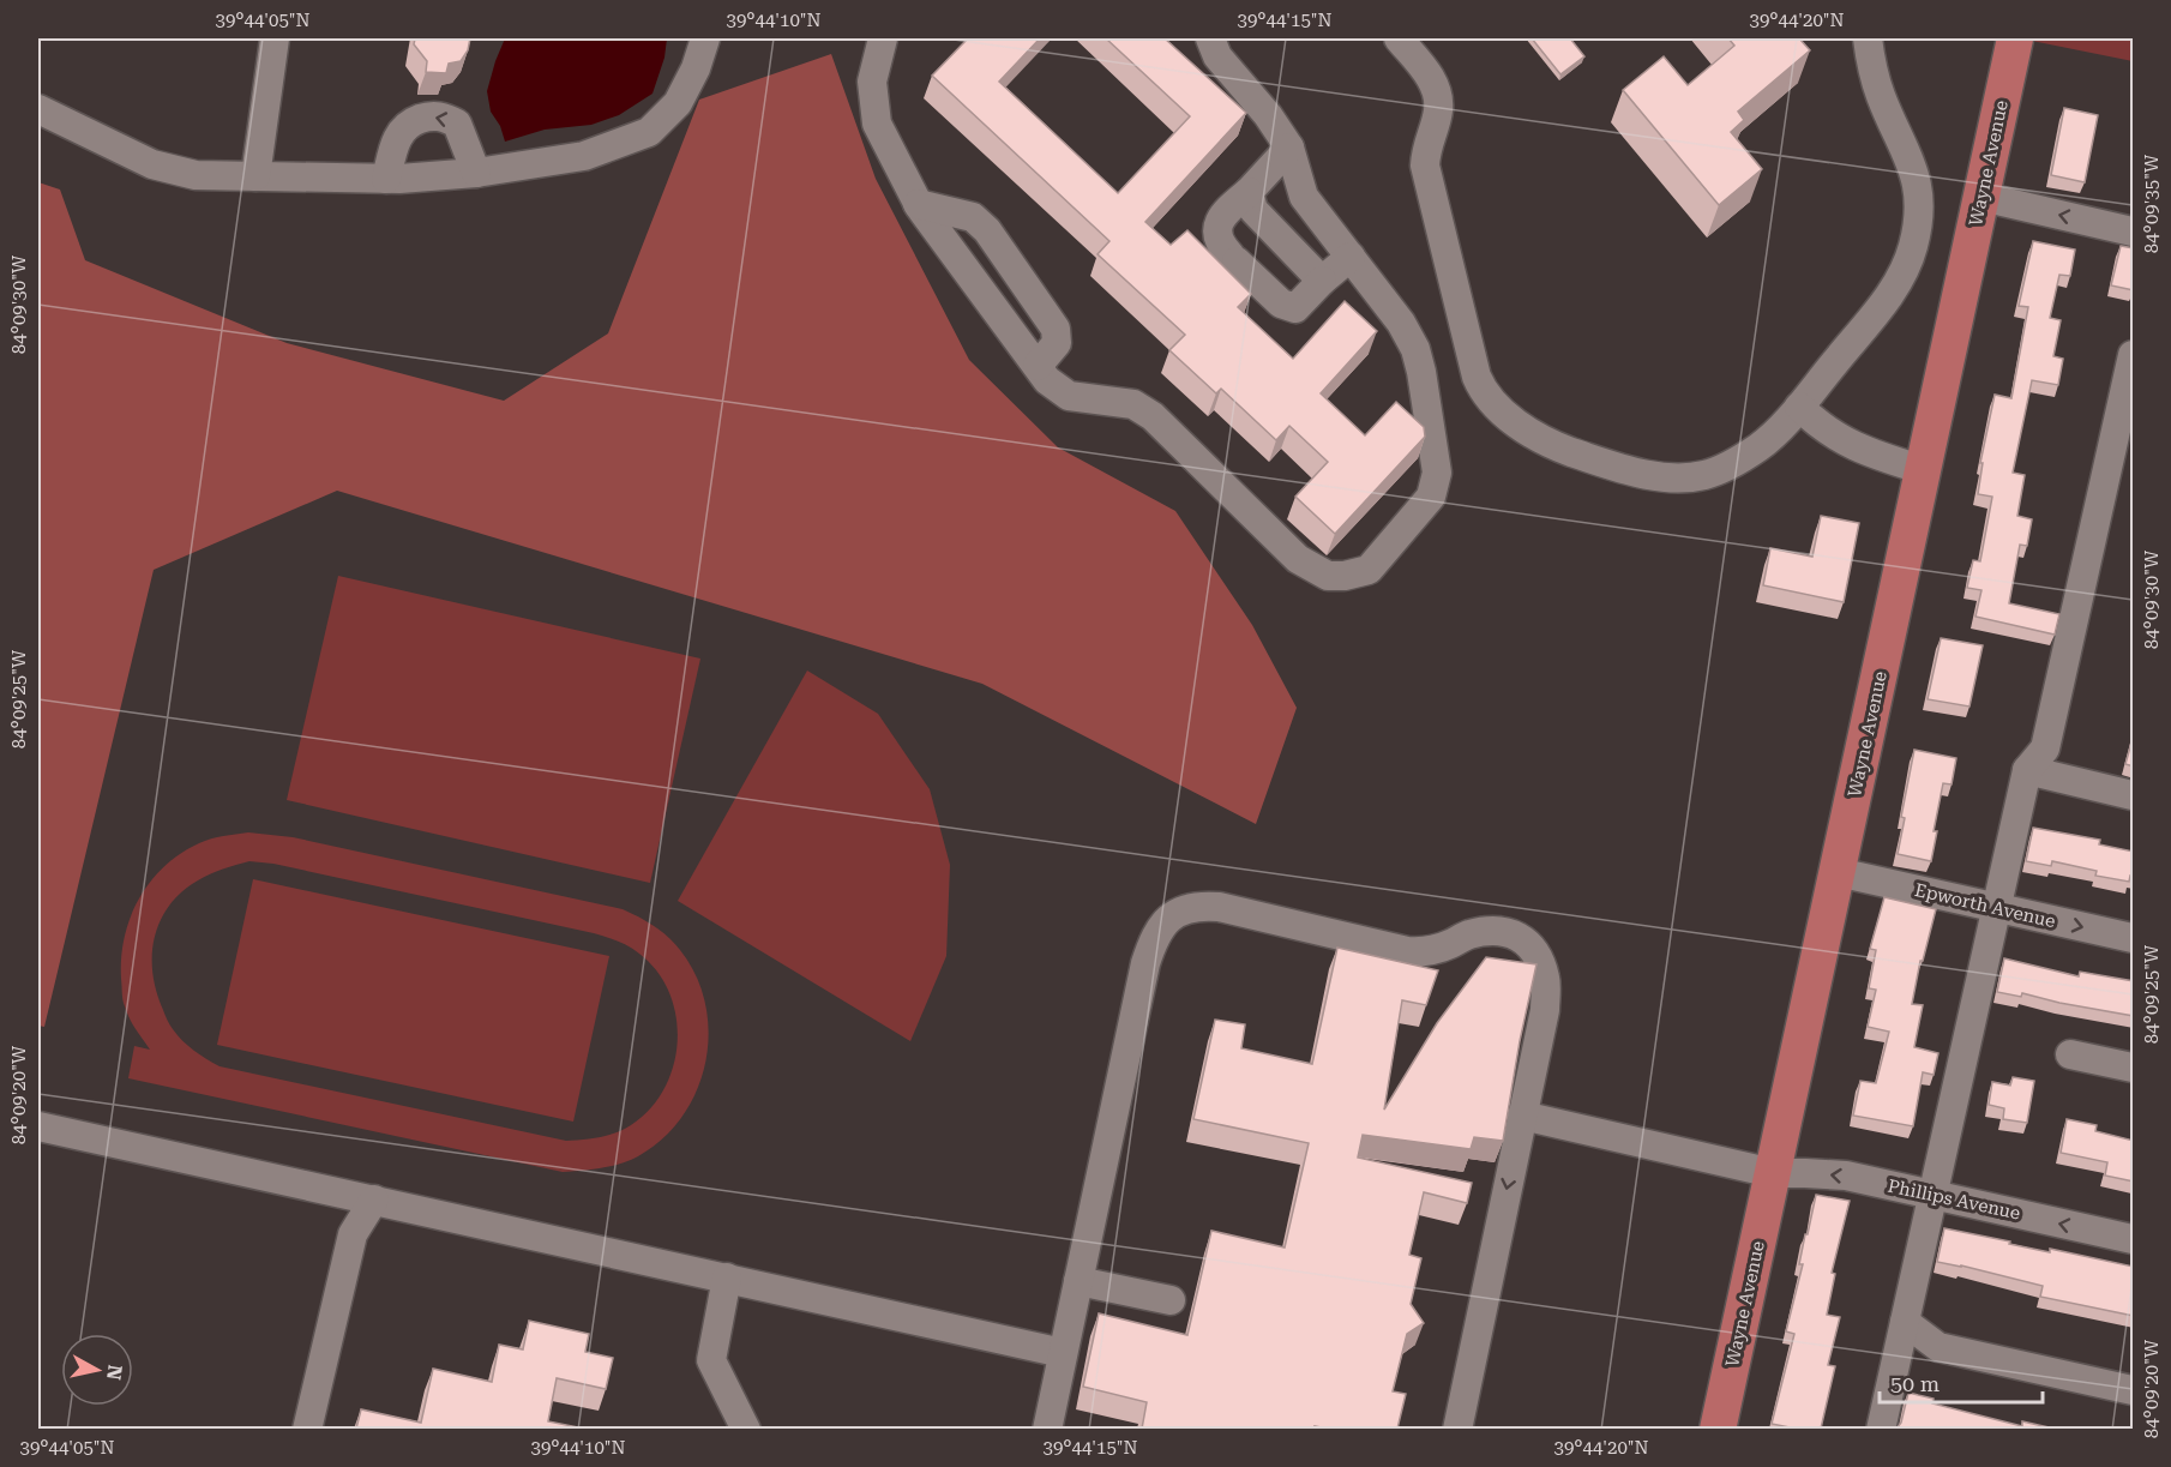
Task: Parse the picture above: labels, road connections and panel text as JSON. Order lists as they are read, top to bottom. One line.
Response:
{"streets":{"main road":["Wayne Avenue"],"street":["Epworth Avenue","Phillips Avenue"]},"crossings":[["Wayne Avenue","Epworth Avenue"],["Wayne Avenue","Phillips Avenue"]],"scale_bar":"50 m","north":"right","coordinates":["39°44'05\"N","39°44'10\"N","39°44'15\"N","39°44'20\"N","84°09'35\"W","84°09'30\"W","84°09'25\"W","84°09'20\"W"]}
